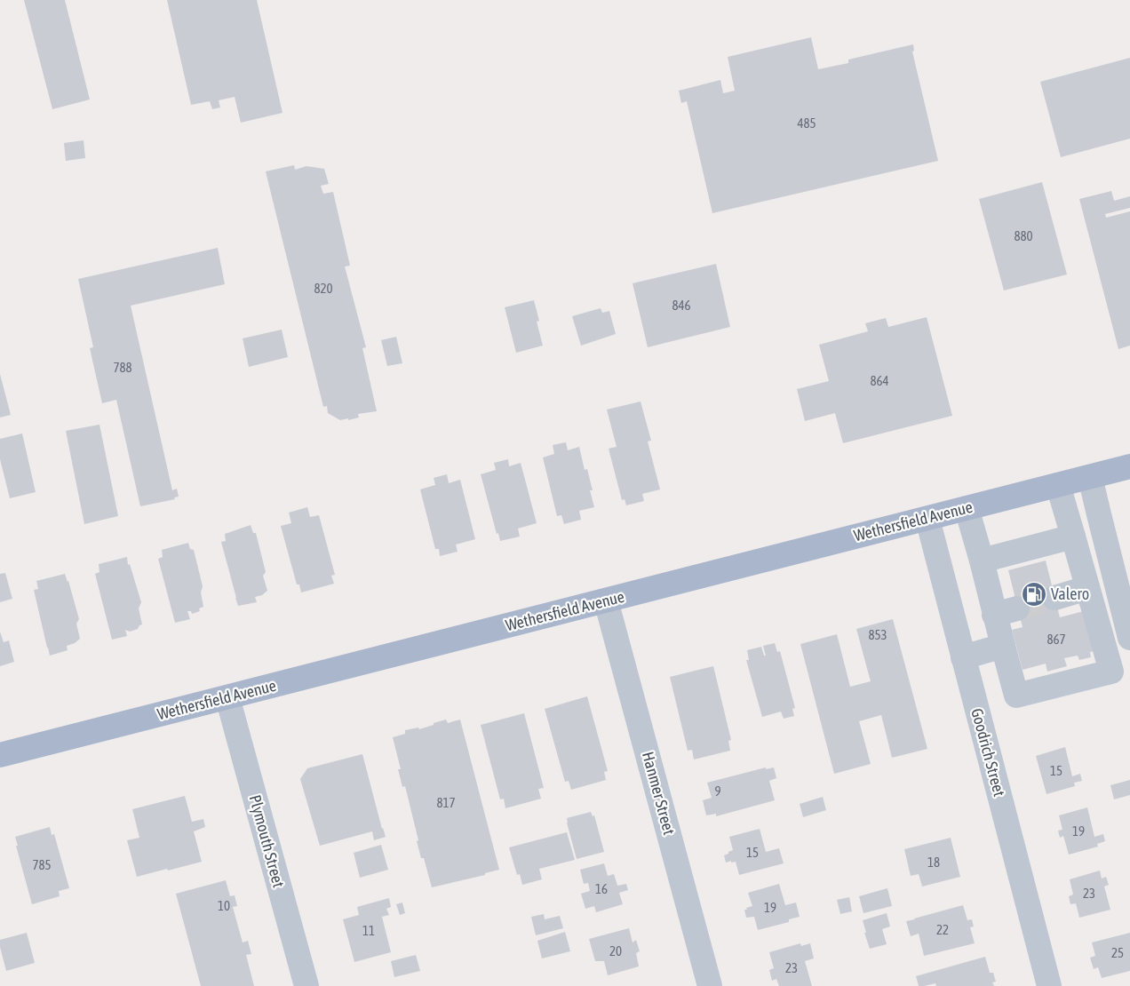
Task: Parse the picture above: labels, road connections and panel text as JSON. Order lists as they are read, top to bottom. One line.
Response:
{"streets":{"main road":["Wethersfield Avenue"],"street":["Goodrich Street","Hanmer Street","Plymouth Street"]},"crossings":[["Wethersfield Avenue","Goodrich Street"],["Wethersfield Avenue","Hanmer Street"],["Wethersfield Avenue","Plymouth Street"]],"places":{"fuel station":["Valero"]},"house_numbers":["485","880","820","846","788","864","853","867","15","9","817","19","15","18","785","16","23","10","19","22","11","20","25","23"]}
